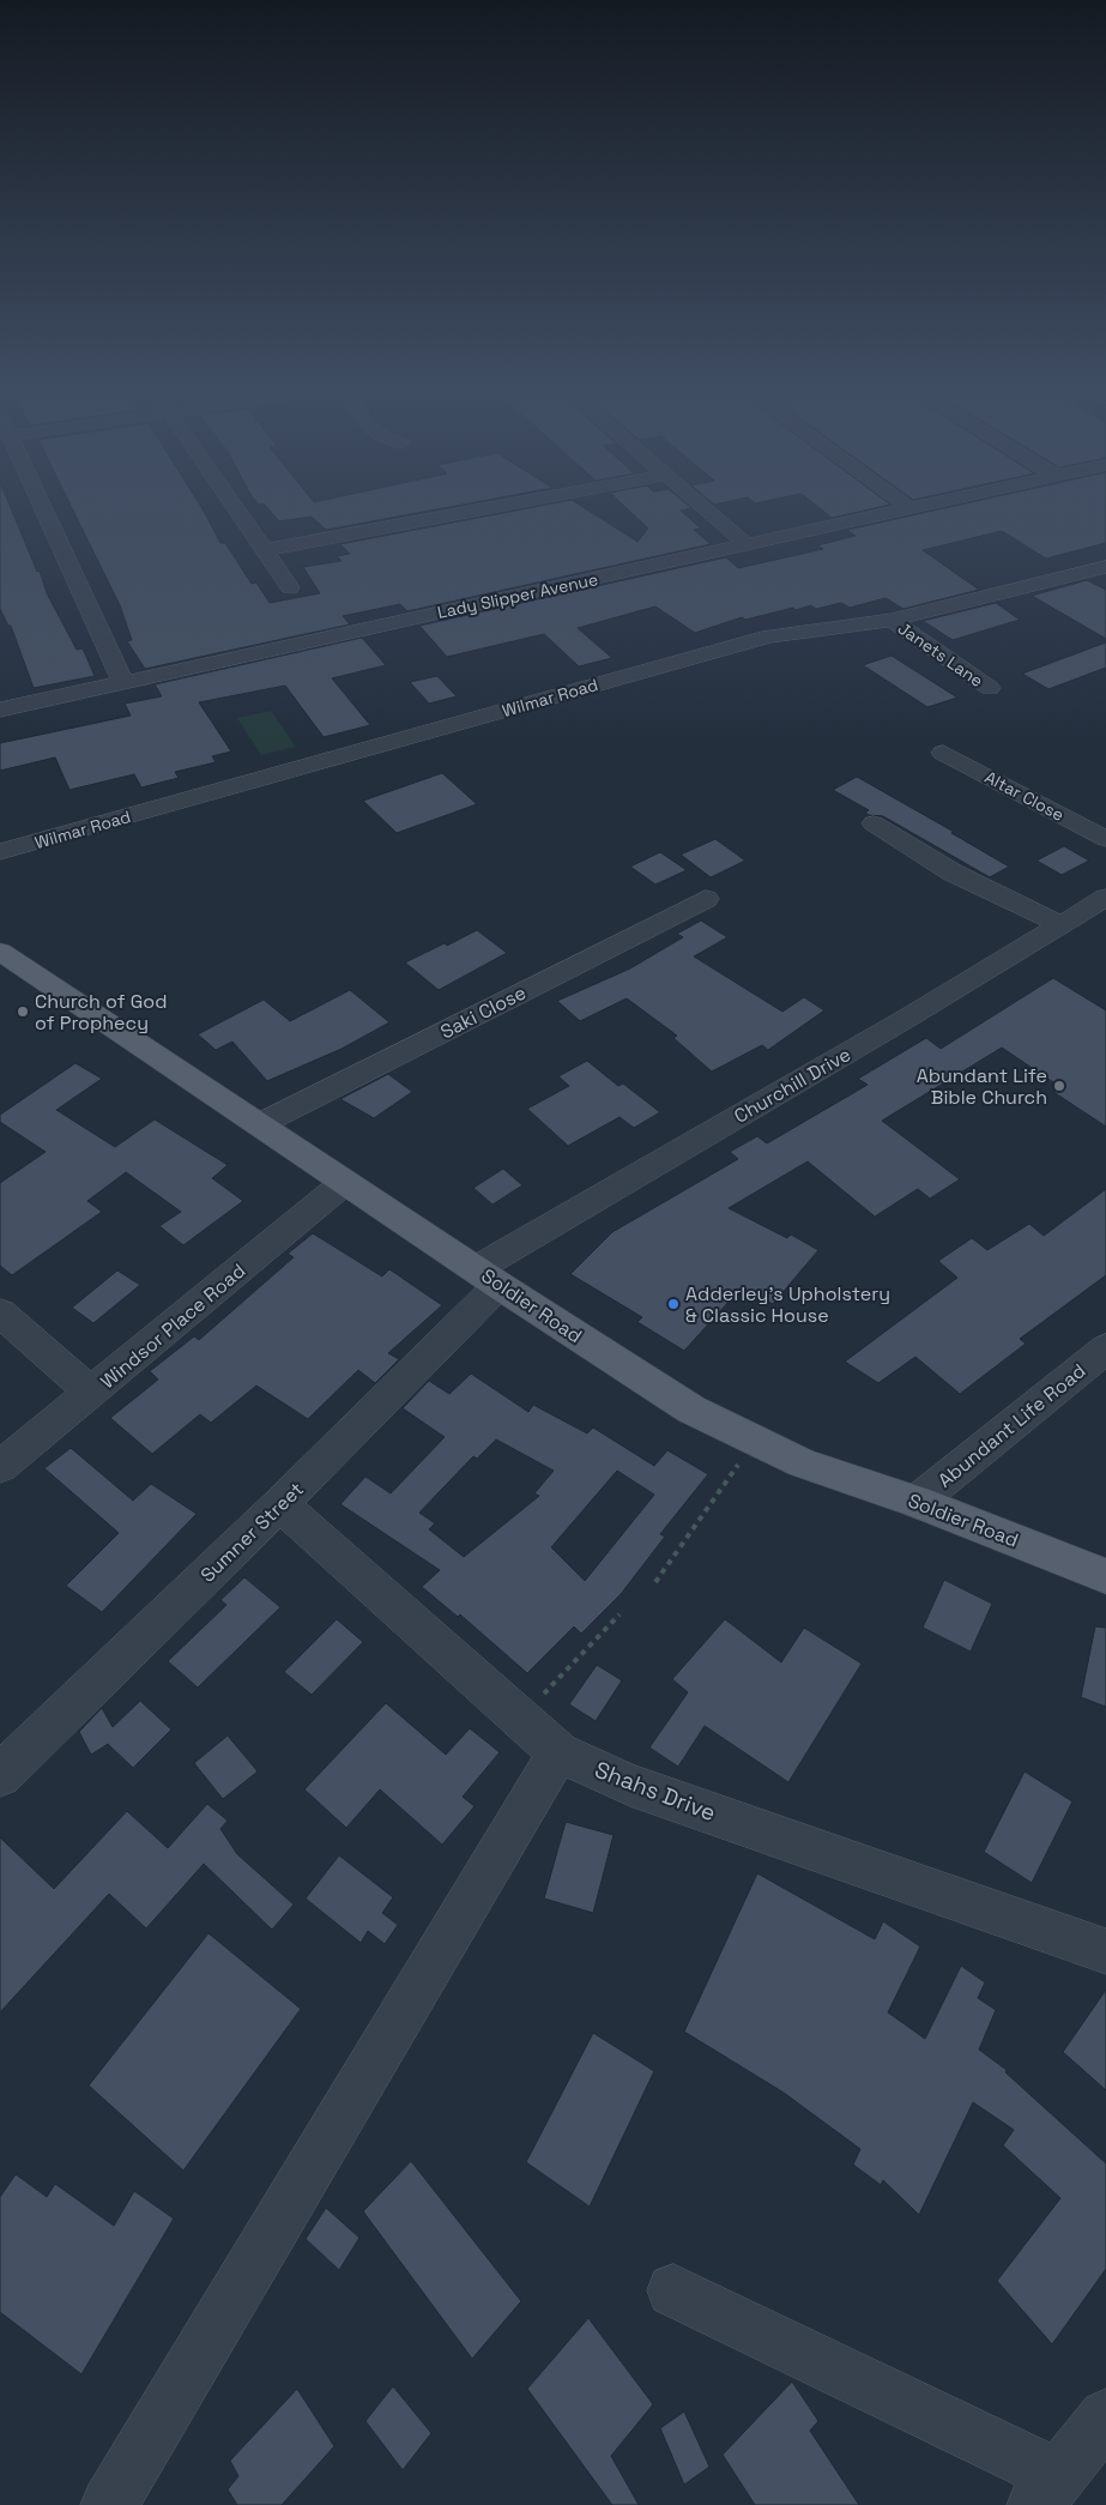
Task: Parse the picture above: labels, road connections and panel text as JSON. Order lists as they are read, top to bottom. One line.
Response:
{"streets":{"main road":["Soldier Road"],"street":["Lady Slipper Avenue","Janets Lane","Wilmar Road","Altar Close","Saki Close","Churchill Drive","Windsor Place Road","Abundant Life Road","Sumner Street","Shahs Drive"]},"crossings":[["Janets Lane","Wilmar Road"],["Saki Close","Soldier Road"],["Churchill Drive","Soldier Road"],["Churchill Drive","Sumner Street"],["Soldier Road","Windsor Place Road"],["Soldier Road","Abundant Life Road"],["Soldier Road","Sumner Street"],["Sumner Street","Shahs Drive"]],"places":["Church of God of Prophecy","Abundant Life Bible Church","Adderley's Upholstery & Classic House"]}
